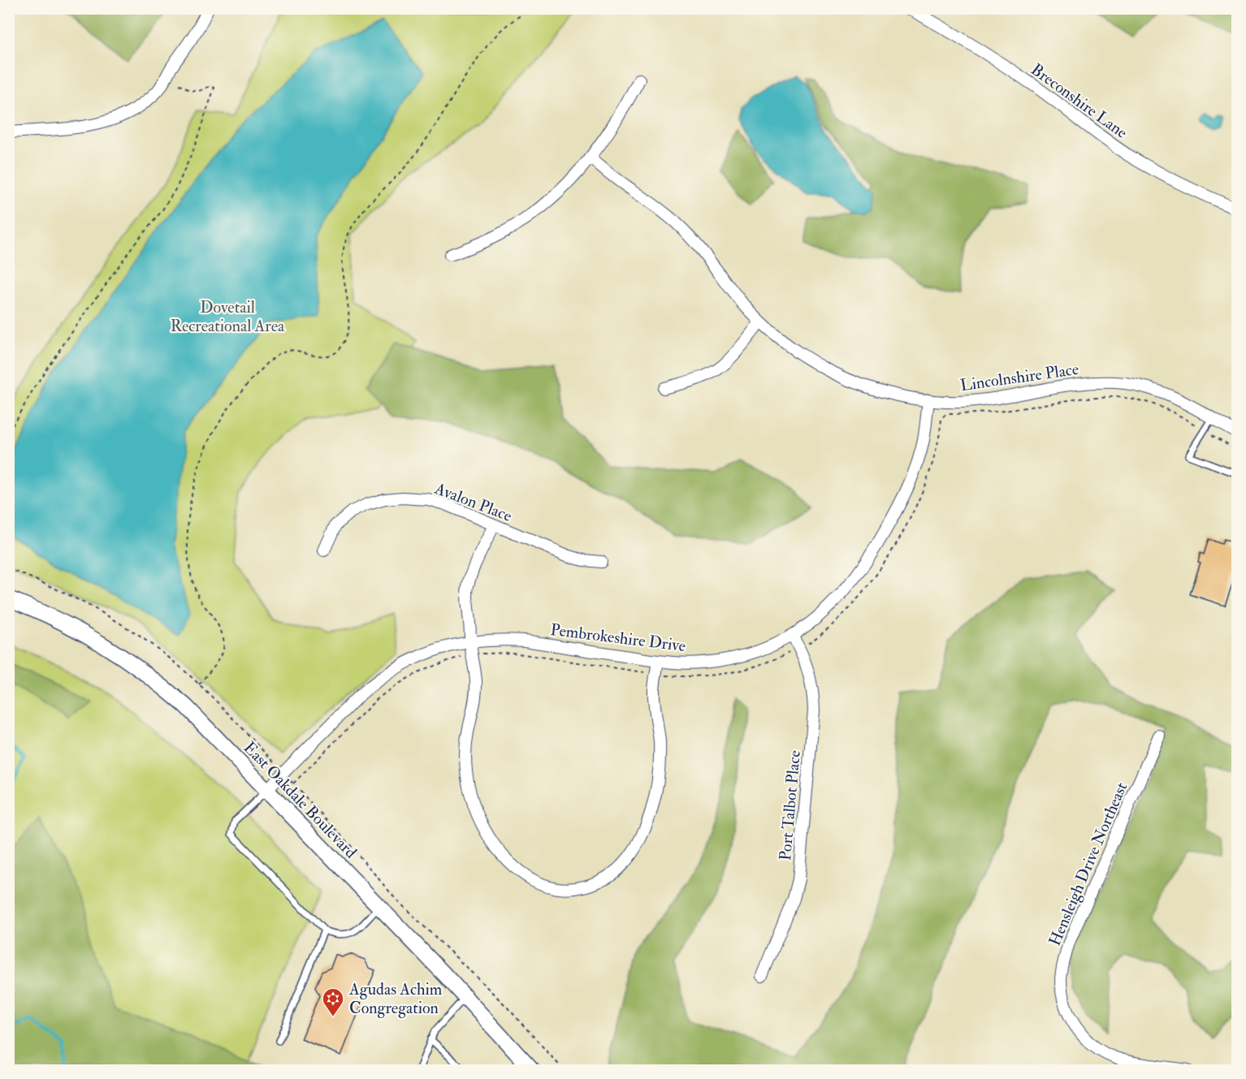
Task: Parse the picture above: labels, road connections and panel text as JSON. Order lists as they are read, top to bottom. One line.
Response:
{"streets":{"main road":["East Oakdale Boulevard"],"street":["Breconshire Lane","Lincolnshire Place","Avalon Place","Pembrokeshire Drive","Port Talbot Place","Hensleigh Drive Northeast"]},"crossings":[["Lincolnshire Place","Pembrokeshire Drive"],["Pembrokeshire Drive","East Oakdale Boulevard"],["Pembrokeshire Drive","Port Talbot Place"]],"parks":["Dovetail Recreational Area"],"places":{"synagogue":["Agudas Achim Congregation"]}}
